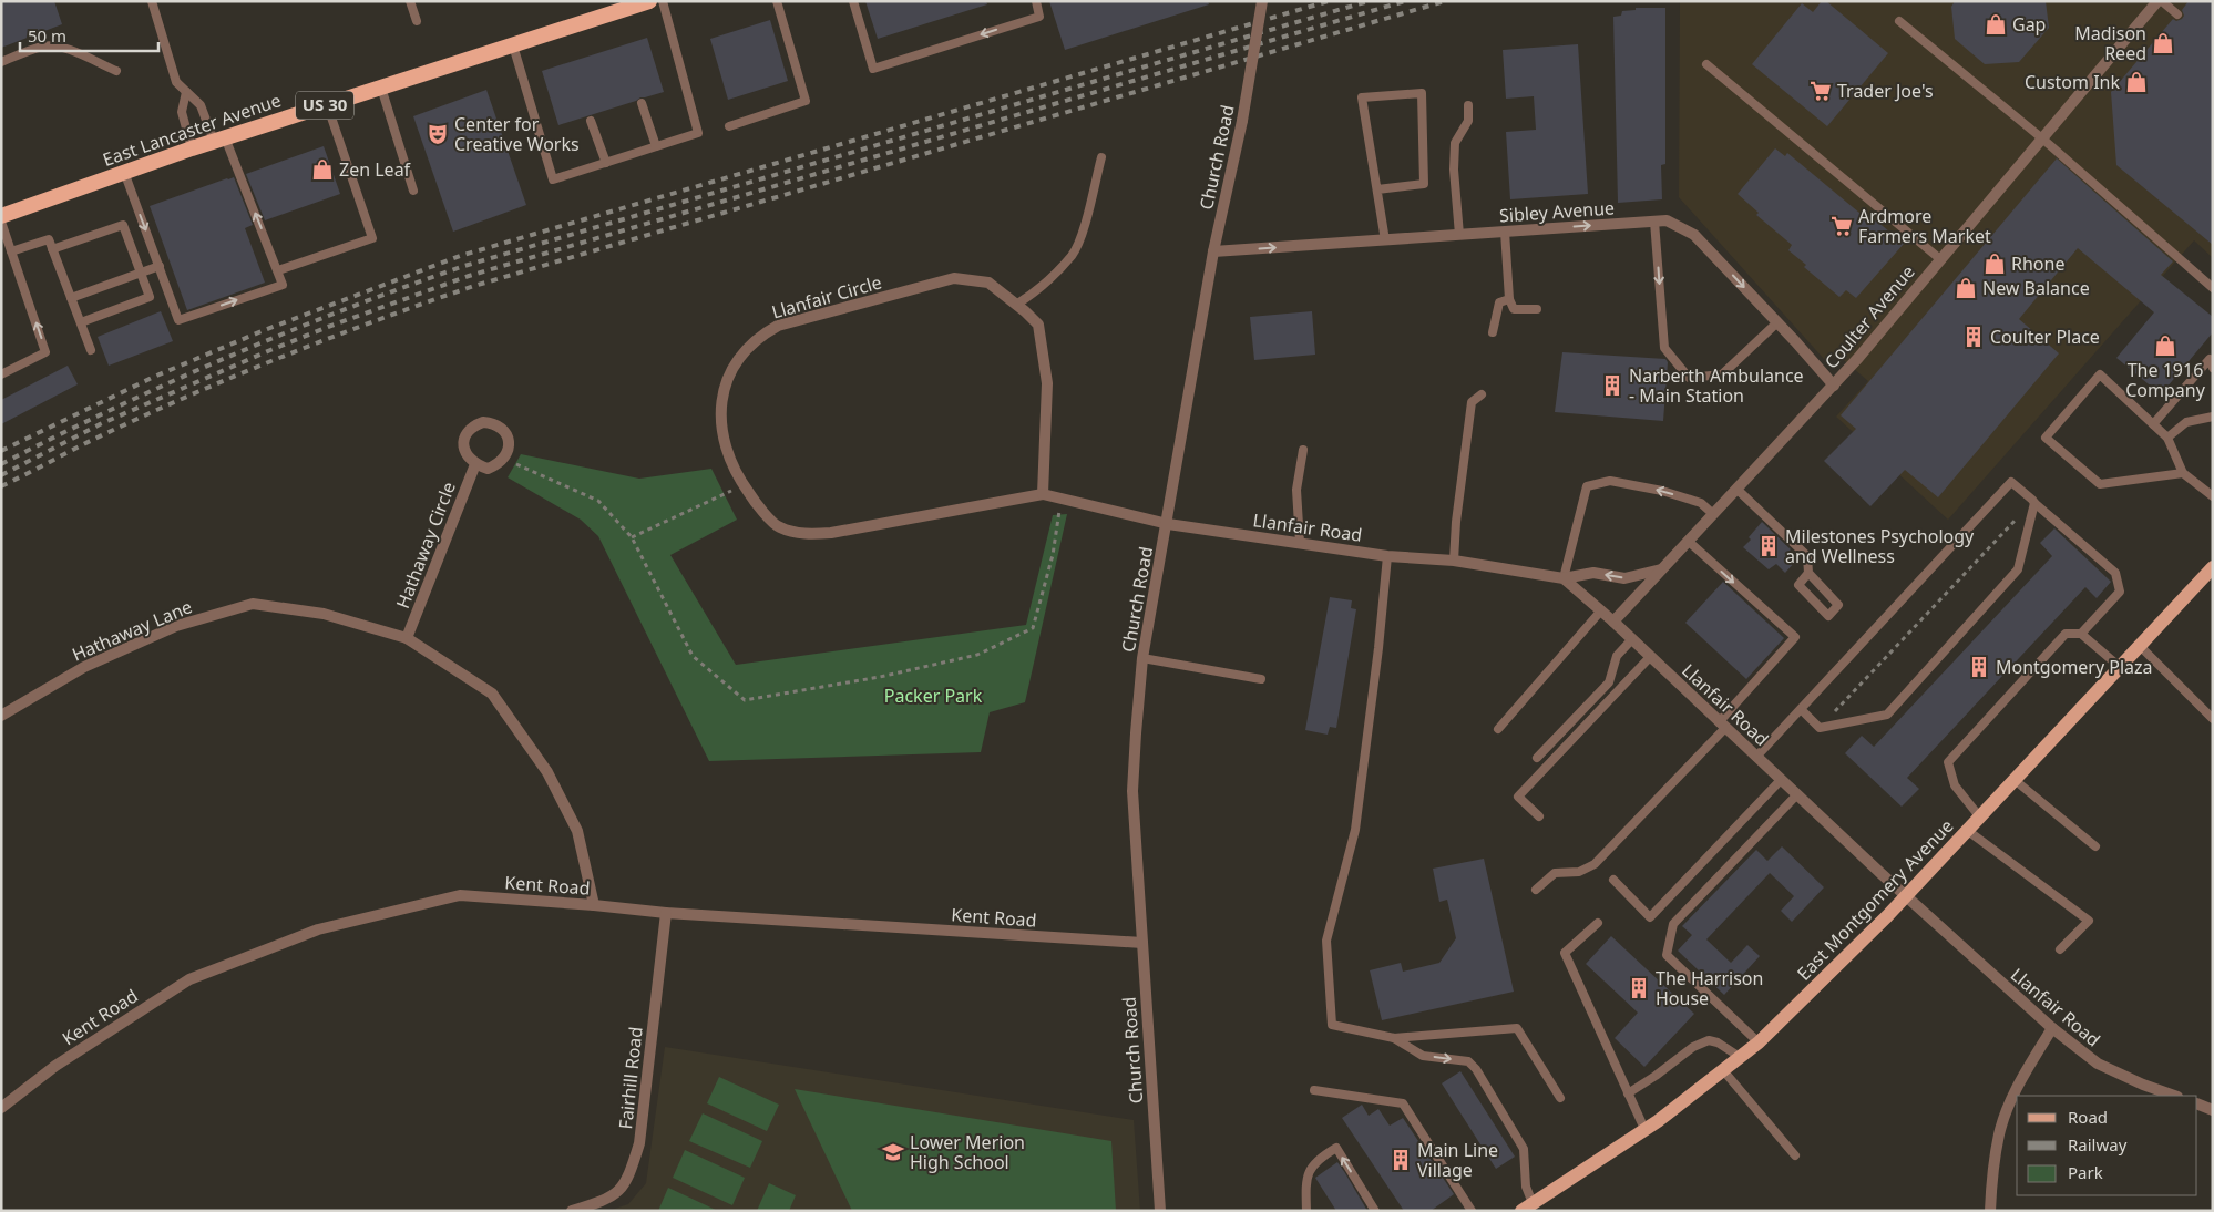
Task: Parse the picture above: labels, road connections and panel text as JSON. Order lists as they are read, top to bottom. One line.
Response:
{"streets":{"highway":["US 30","East Lancaster Avenue"],"main road":["East Montgomery Avenue"],"street":["Church Road","Sibley Avenue","Llanfair Circle","Coulter Avenue","Llanfair Road","Hathaway Circle","Hathaway Lane","Kent Road","Fairhill Road"]},"crossings":[["Church Road","Sibley Avenue"],["Church Road","Llanfair Circle"],["Church Road","Llanfair Road"],["Church Road","Kent Road"],["Sibley Avenue","Coulter Avenue"],["Llanfair Circle","Llanfair Road"],["Coulter Avenue","Llanfair Road"],["Llanfair Road","East Montgomery Avenue"],["Hathaway Circle","Hathaway Lane"],["Hathaway Lane","Kent Road"],["Kent Road","Fairhill Road"]],"one_way":["Sibley Avenue"],"parks":["Packer Park"],"places":{"shop":["Gap","Madison Reed","Custom Ink","Zen Leaf","Rhone","New Balance","The 1916 Company"],"supermarket":["Trader Joe's","Ardmore Farmers Market"],"theatre":["Center for Creative Works"],"building":["Coulter Place","Narberth Ambulance - Main Station","Milestones Psychology and Wellness","Montgomery Plaza","The Harrison House","Main Line Village"],"school or university":["Lower Merion High School"]},"legend":["Road","Railway","Park"],"scale_bar":"50 m"}
